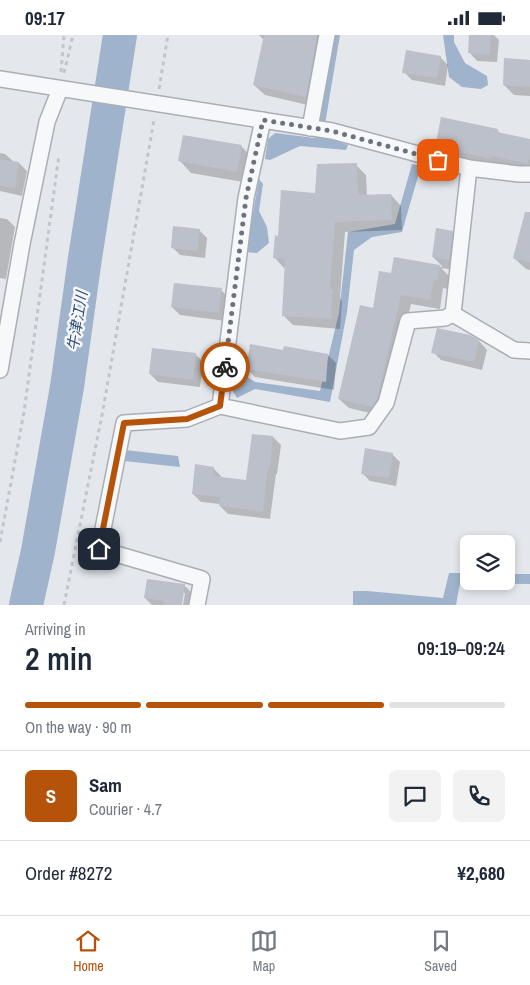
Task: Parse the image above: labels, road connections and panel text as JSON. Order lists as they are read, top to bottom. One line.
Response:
{"water":["牛津江川"],"page":{"status":"09:17","heading":["2 min","Arriving in","09:19–09:24"],"panel":["Sam","Courier · 4.7","Order #8272","¥2,680"],"bar":"On the way · 90 m","round":"S","tabs":["Home","Map","Saved"]}}
